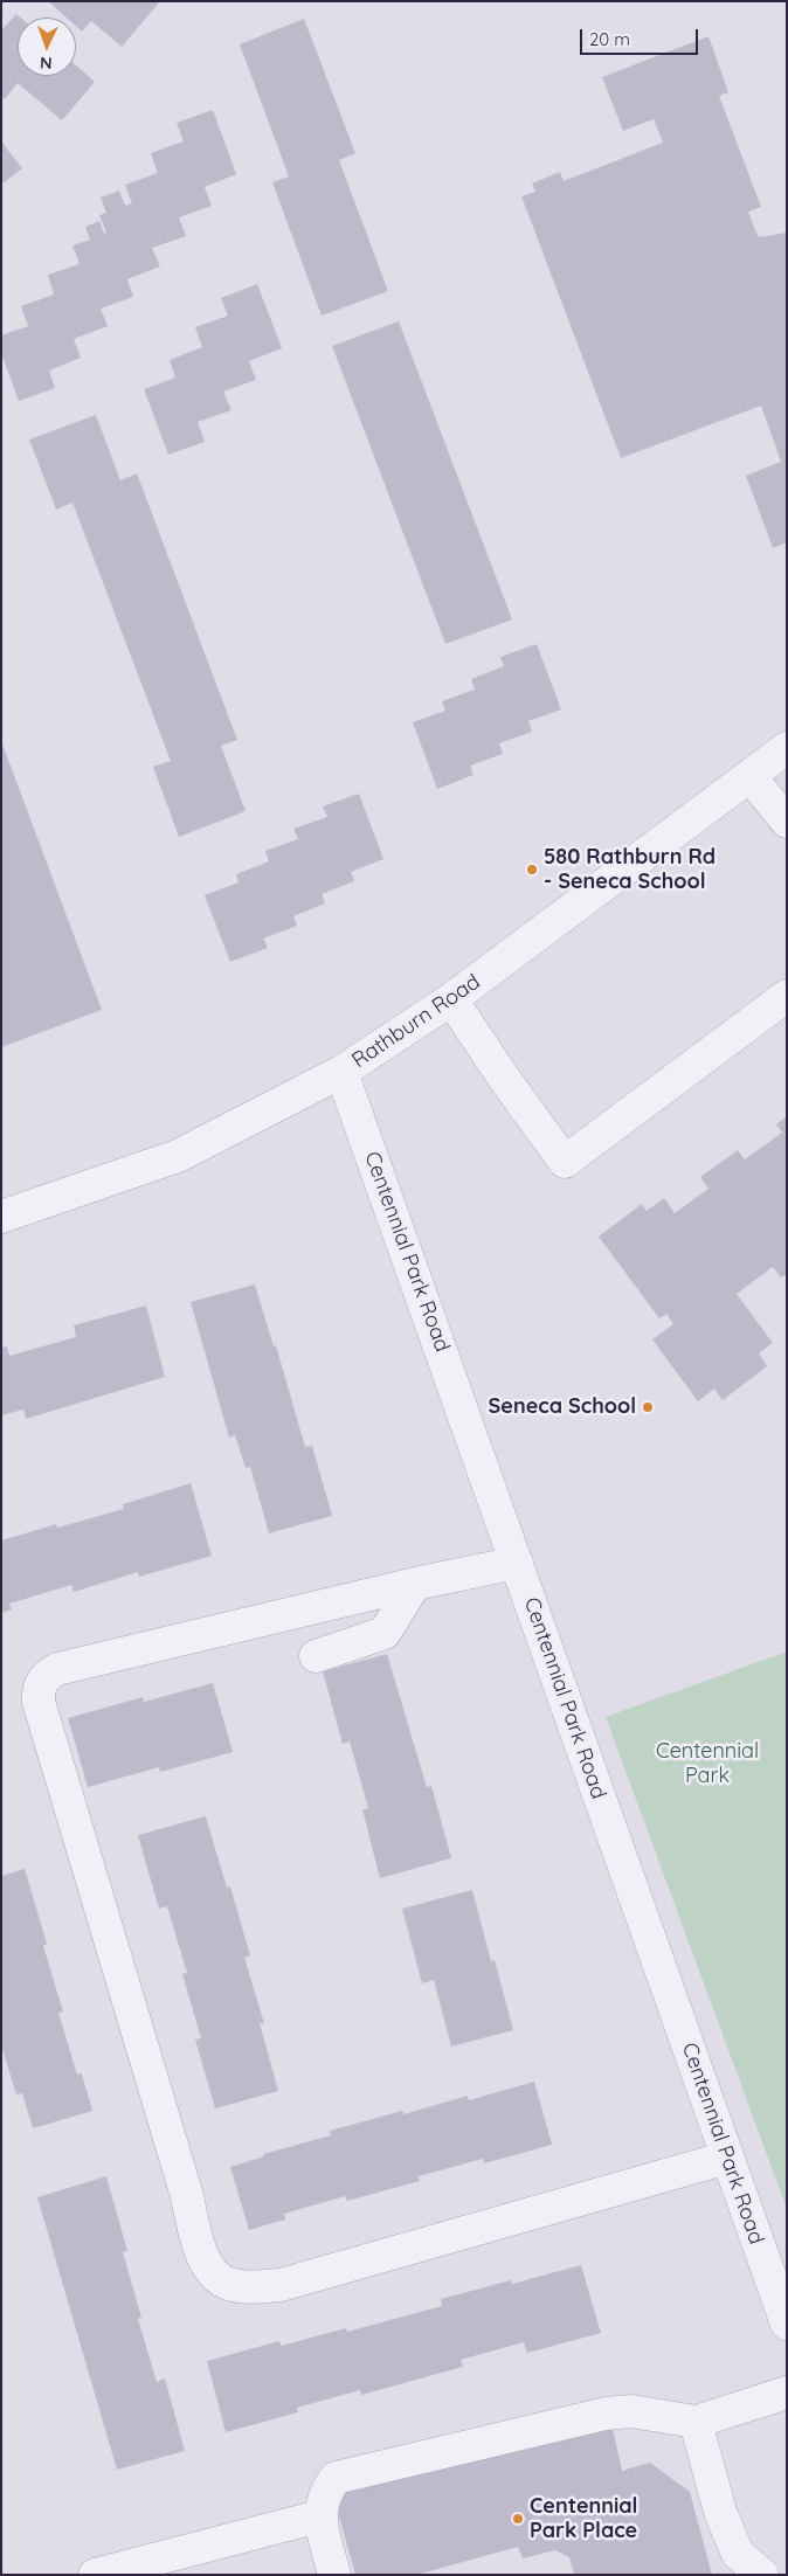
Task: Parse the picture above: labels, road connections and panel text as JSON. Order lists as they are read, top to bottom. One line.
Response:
{"streets":{"street":["Rathburn Road","Centennial Park Road"]},"crossings":[["Rathburn Road","Centennial Park Road"]],"parks":["Centennial Park"],"places":["580 Rathburn Rd - Seneca School","Seneca School","Centennial Park Place"],"scale_bar":"20 m","north":"bottom"}
